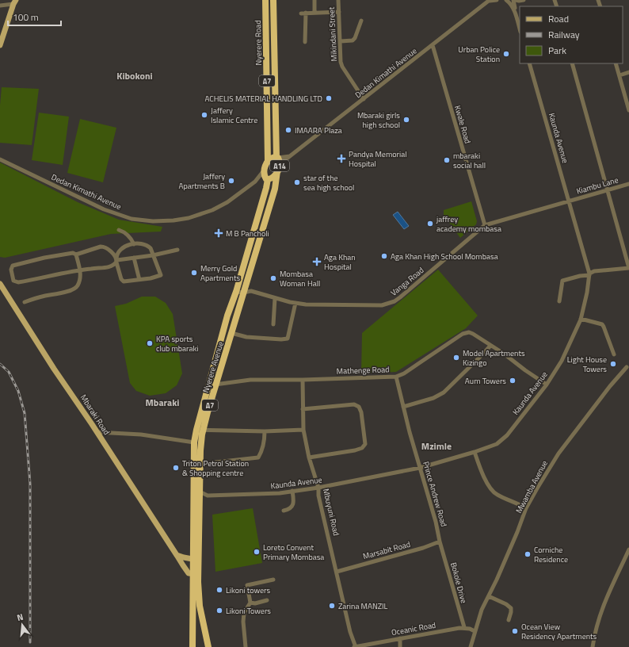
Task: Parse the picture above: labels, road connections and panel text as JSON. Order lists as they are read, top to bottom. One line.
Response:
{"streets":{"highway":["Nyerere Road","A7","A14","Nyerere Avenue"],"main road":["Mbaraki Road"],"street":["Mikindani Street","Dedan Kimathi Avenue","Kwale Road","Kaunda Avenue","Kiambu Lane","Vanga Road","Mathenge Road","Mwamba Avenue","Prince Andrew Road","Mbuyuni Road","Marsabit Road","Bokole Drive","Oceanic Road"]},"crossings":[["Mikindani Street","Dedan Kimathi Avenue"],["Nyerere Road","Dedan Kimathi Avenue"],["Nyerere Road","A14"],["Dedan Kimathi Avenue","Kwale Road"],["Dedan Kimathi Avenue","A14"],["Kwale Road","Vanga Road"],["Kaunda Avenue","Kiambu Lane"],["Kaunda Avenue","Vanga Road"],["Kaunda Avenue","Nyerere Avenue"],["Kaunda Avenue","Mathenge Road"],["Kaunda Avenue","Prince Andrew Road"],["Kaunda Avenue","Mbuyuni Road"],["A14","Nyerere Avenue"],["Kiambu Lane","Vanga Road"],["Vanga Road","Nyerere Avenue"],["Nyerere Avenue","Mathenge Road"],["Nyerere Avenue","Mbaraki Road"],["Mathenge Road","Prince Andrew Road"],["Mathenge Road","Mbuyuni Road"],["Prince Andrew Road","Marsabit Road"],["Prince Andrew Road","Bokole Drive"],["Mbuyuni Road","Marsabit Road"],["Mbuyuni Road","Oceanic Road"],["Marsabit Road","Bokole Drive"],["Bokole Drive","Oceanic Road"]],"districts":["Kibokoni","Mbaraki","Mzimle"],"places":{"other":["Urban Police Station","ACHELIS MATERIAL HANDLING LTD","Jaffery Islamic Centre","Mbaraki girls high school","IMAARA Plaza","mbaraki social hall","Jaffery Apartments B","star of the sea high school","jaffrey academy mombasa","Aga Khan High School Mombasa","Merry Gold Apartments","Mombasa Woman Hall","KPA sports club mbaraki","Model Apartments Kizingo","Light House Towers","Aum Towers","Triton Petrol Station & Shopping centre","Loreto Convent Primary Mombasa","Corniche Residence","Likoni towers","Zarina MANZIL","Likoni Towers","Ocean View Residency Apartments"],"health":["Pandya Memorial Hospital","M B Pancholi","Aga Khan Hospital"]},"legend":["Road","Railway","Park"],"scale_bar":"100 m","north":"top"}
